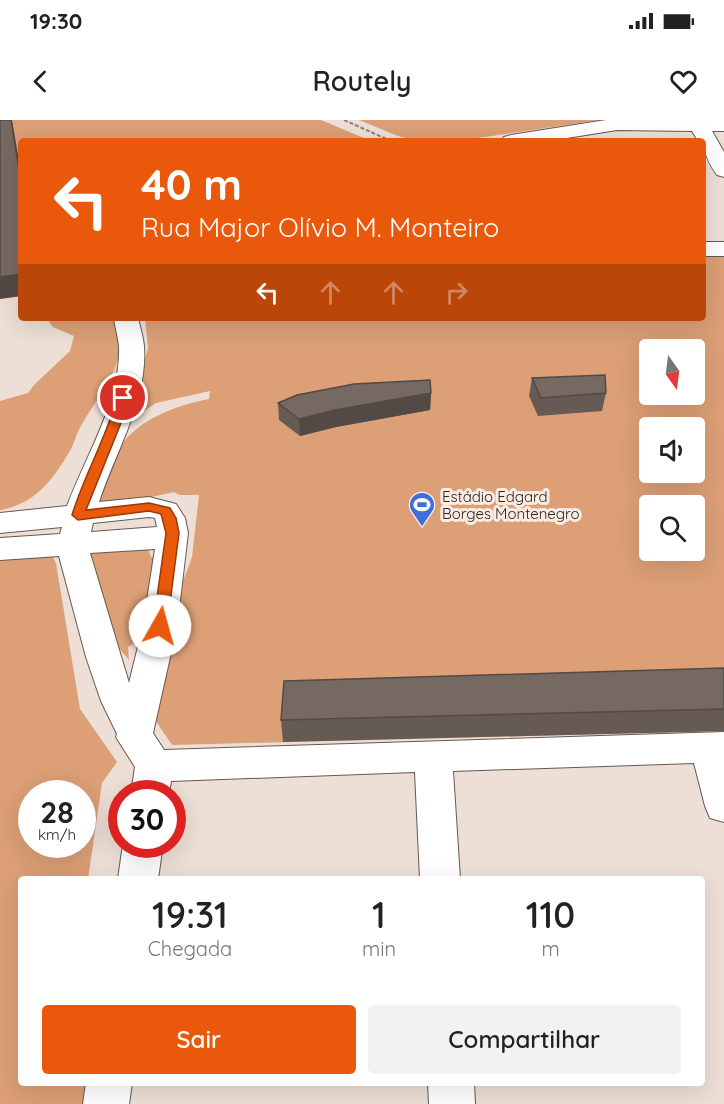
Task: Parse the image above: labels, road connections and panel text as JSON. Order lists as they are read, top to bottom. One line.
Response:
{"places":{"sports":["Estádio Edgard Borges Montenegro"]},"north":"bottom","page":{"status":"19:30","header":"Routely","turn":["40 m","Rua Major Olívio M. Monteiro"],"speed":"28 km/h","limit":"30","eta":["19:31","Chegada","1","min","110","m"],"buttons":["Sair","Compartilhar"]}}
